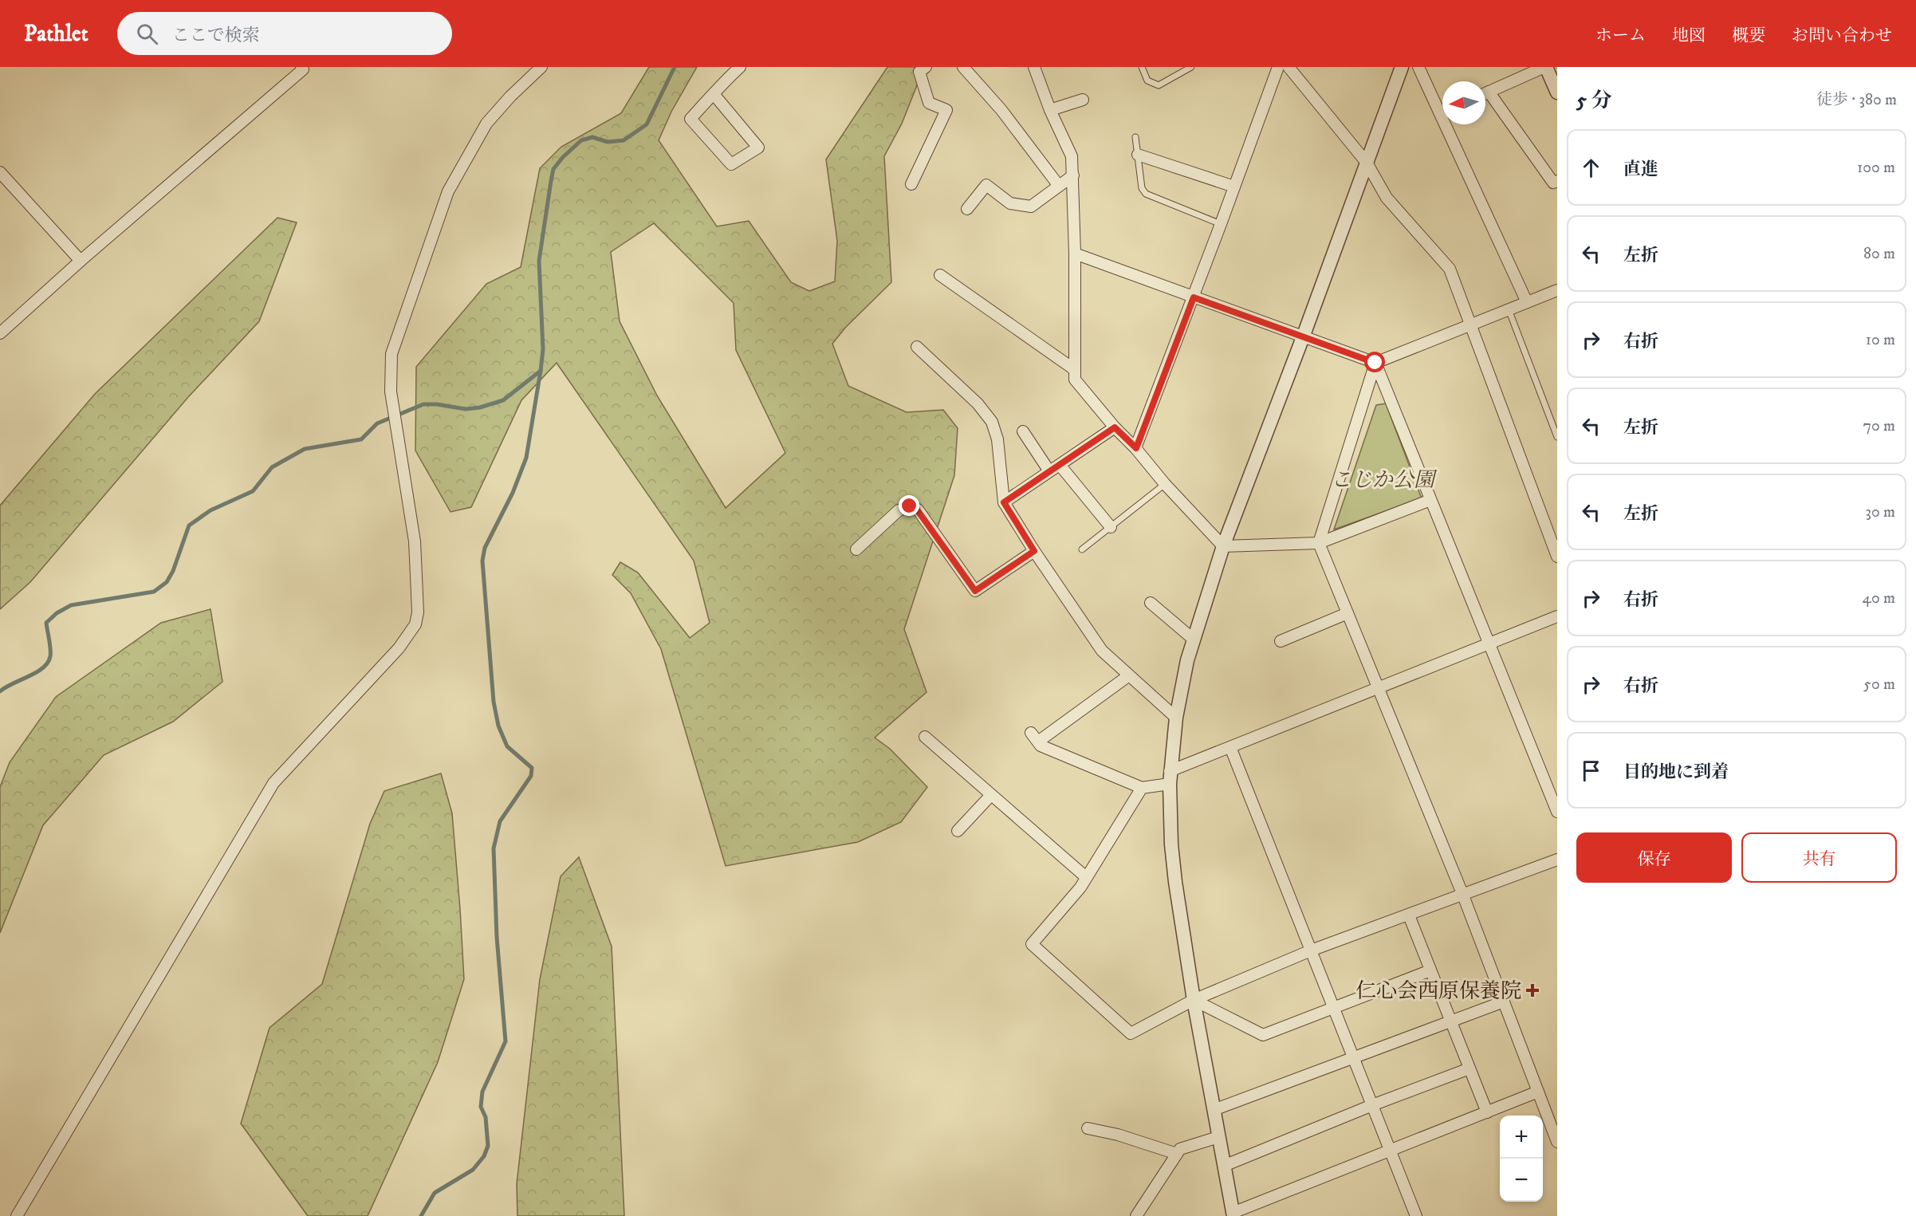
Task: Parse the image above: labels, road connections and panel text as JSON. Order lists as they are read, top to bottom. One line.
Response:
{"parks":["こじか公園"],"places":{"health":["仁心会西原保養院"]},"north":"left","page":{"header":"Pathlet","search":"ここで検索","nav":["ホーム","地図","概要","お問い合わせ"],"heading":["5 分","徒歩 · 380 m"],"list":[["直進","100 m"],["左折","80 m"],["右折","10 m"],["左折","70 m"],["左折","30 m"],["右折","40 m"],["右折","50 m"],"目的地に到着"],"buttons":["保存","共有"],"map_buttons":["+","−"]}}
